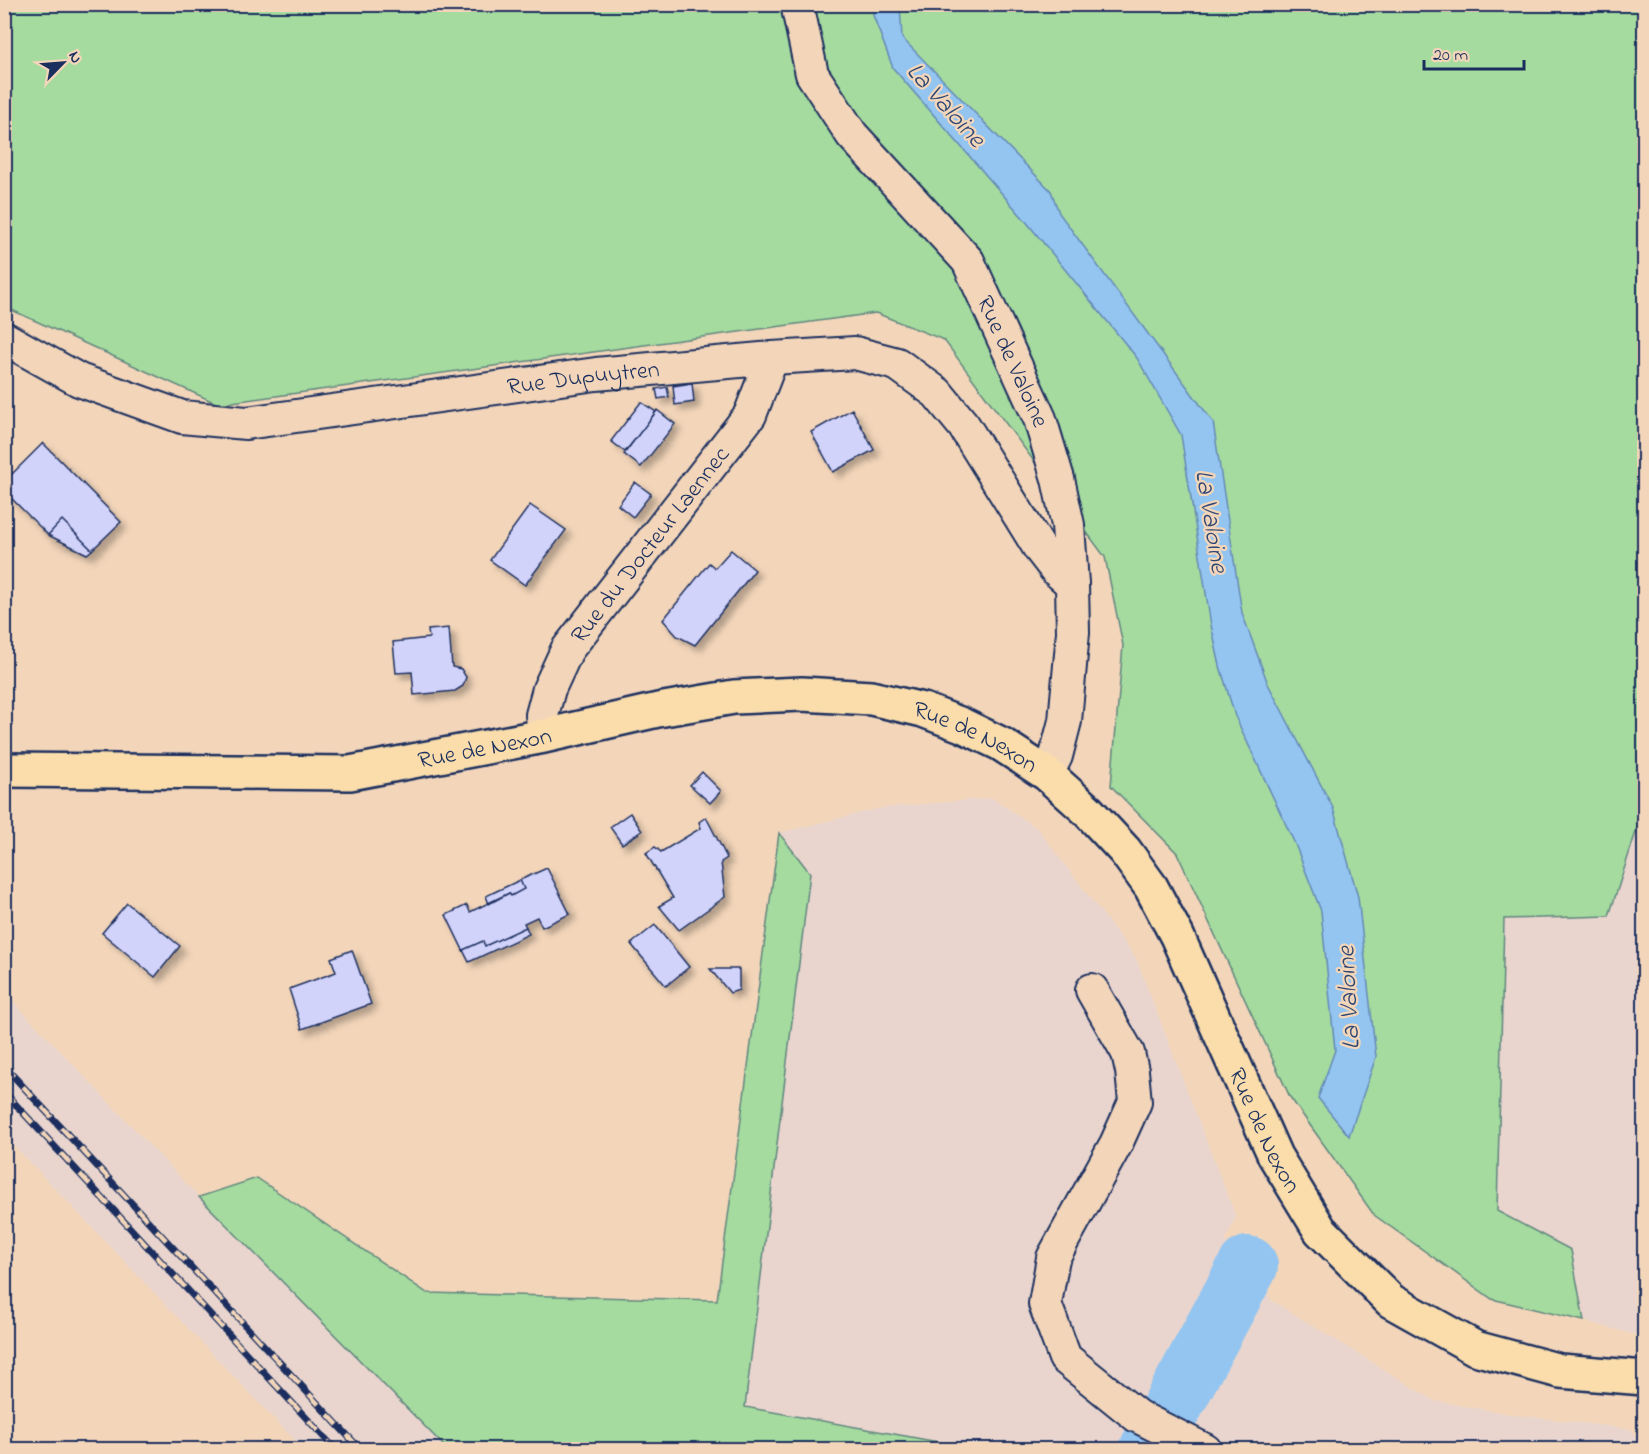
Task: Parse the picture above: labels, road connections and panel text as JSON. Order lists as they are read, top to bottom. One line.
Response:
{"streets":{"main road":["Rue de Nexon"],"street":["Rue de Valoine","Rue Dupuytren","Rue du Docteur Laennec"]},"crossings":[["Rue de Valoine","Rue Dupuytren"],["Rue de Valoine","Rue de Nexon"],["Rue Dupuytren","Rue du Docteur Laennec"],["Rue du Docteur Laennec","Rue de Nexon"]],"water":["La Valoine"],"scale_bar":"20 m","north":"top right"}
